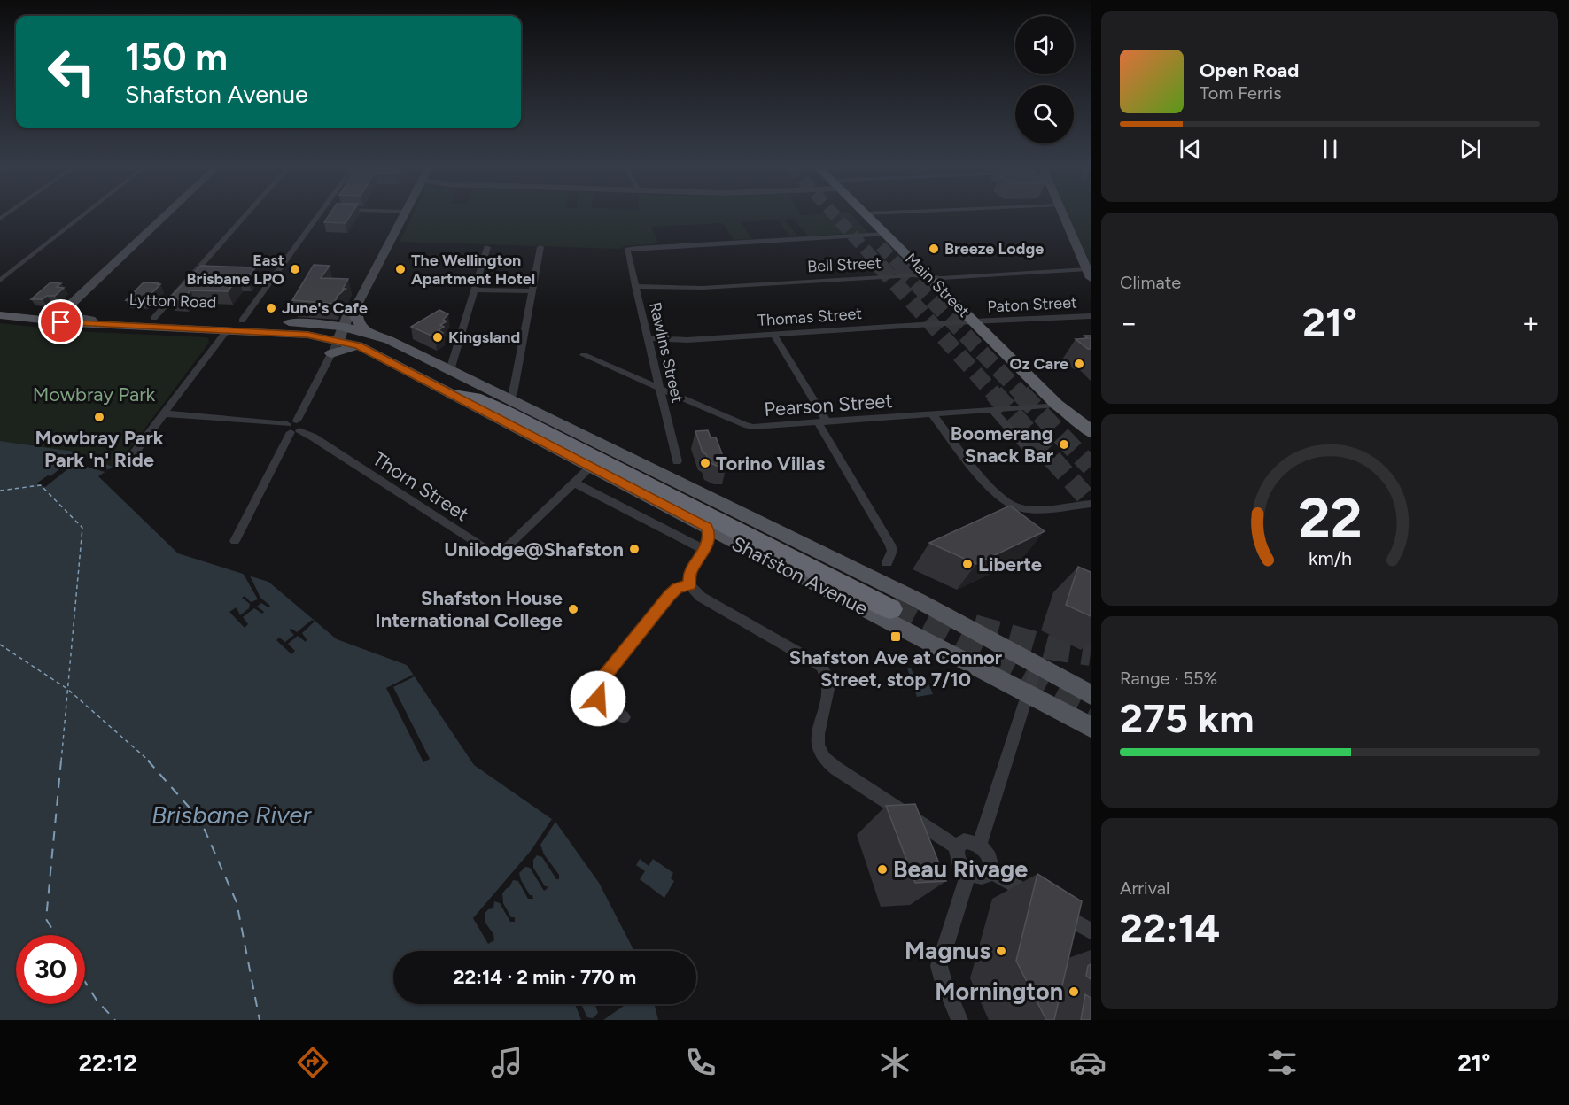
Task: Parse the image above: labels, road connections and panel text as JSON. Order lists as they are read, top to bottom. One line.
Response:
{"streets":{"highway":["Main Street"],"main road":["Lytton Road","Shafston Avenue"],"street":["Bell Street","Paton Street","Thomas Street","Rawlins Street","Pearson Street","Thorn Street"]},"crossings":[["Bell Street","Main Street"],["Bell Street","Rawlins Street"],["Main Street","Paton Street"],["Main Street","Thomas Street"],["Main Street","Rawlins Street"],["Main Street","Pearson Street"],["Lytton Road","Shafston Avenue"],["Paton Street","Thomas Street"],["Thomas Street","Rawlins Street"],["Rawlins Street","Pearson Street"],["Thorn Street","Shafston Avenue"]],"water":["Brisbane River"],"parks":["Mowbray Park"],"places":{"other":["Breeze Lodge","East Brisbane LPO","The Wellington Apartment Hotel","June's Cafe","Kingsland","Oz Care","Mowbray Park Park 'n' Ride","Boomerang Snack Bar","Torino Villas","Unilodge@Shafston","Liberte","Shafston House International College","Beau Rivage","Magnus","Mornington"],"transit":["Shafston Ave at Connor Street, stop 7/10"]},"page":{"turn":["150 m","Shafston Avenue"],"song":["Open Road","Tom Ferris"],"tile":["Climate",["Range · 55%","275 km"],["Arrival","22:14"]],"heat":["−","21°","+"],"limit":"30","trip":"22:14 · 2 min · 770 m","tabs":["22:12","21°"],"gauge":["22","km/h"]}}
